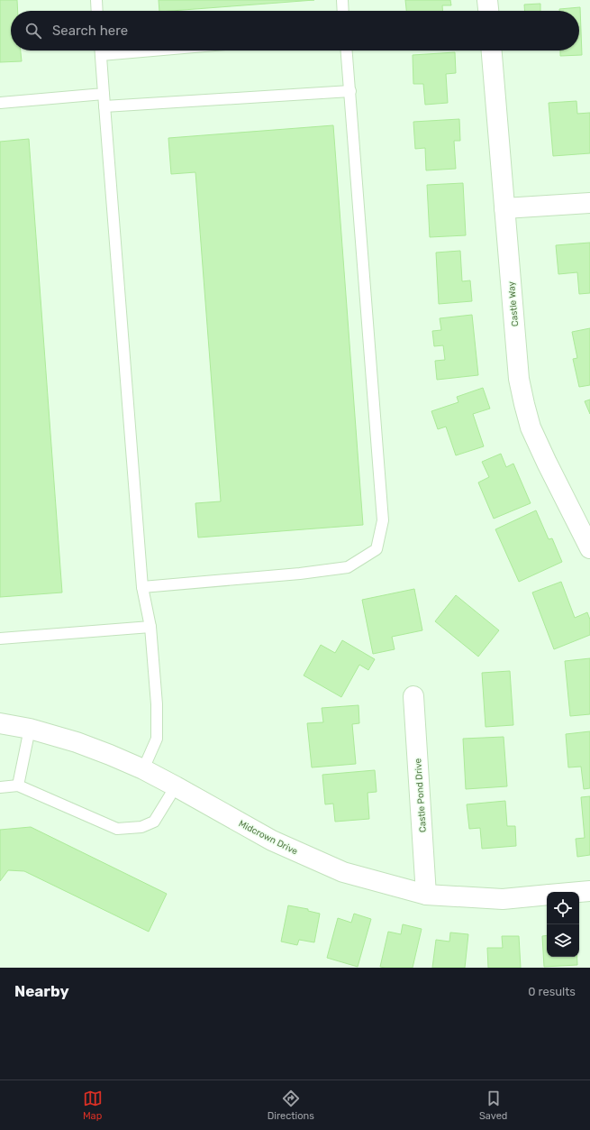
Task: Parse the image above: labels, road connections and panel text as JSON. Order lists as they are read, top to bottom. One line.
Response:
{"streets":{"street":["Castle Way","Castle Pond Drive","Midcrown Drive"]},"crossings":[["Castle Pond Drive","Midcrown Drive"]],"page":{"search":"Search here","heading":["Nearby","0 results"],"nav":["Map","Directions","Saved"]}}
